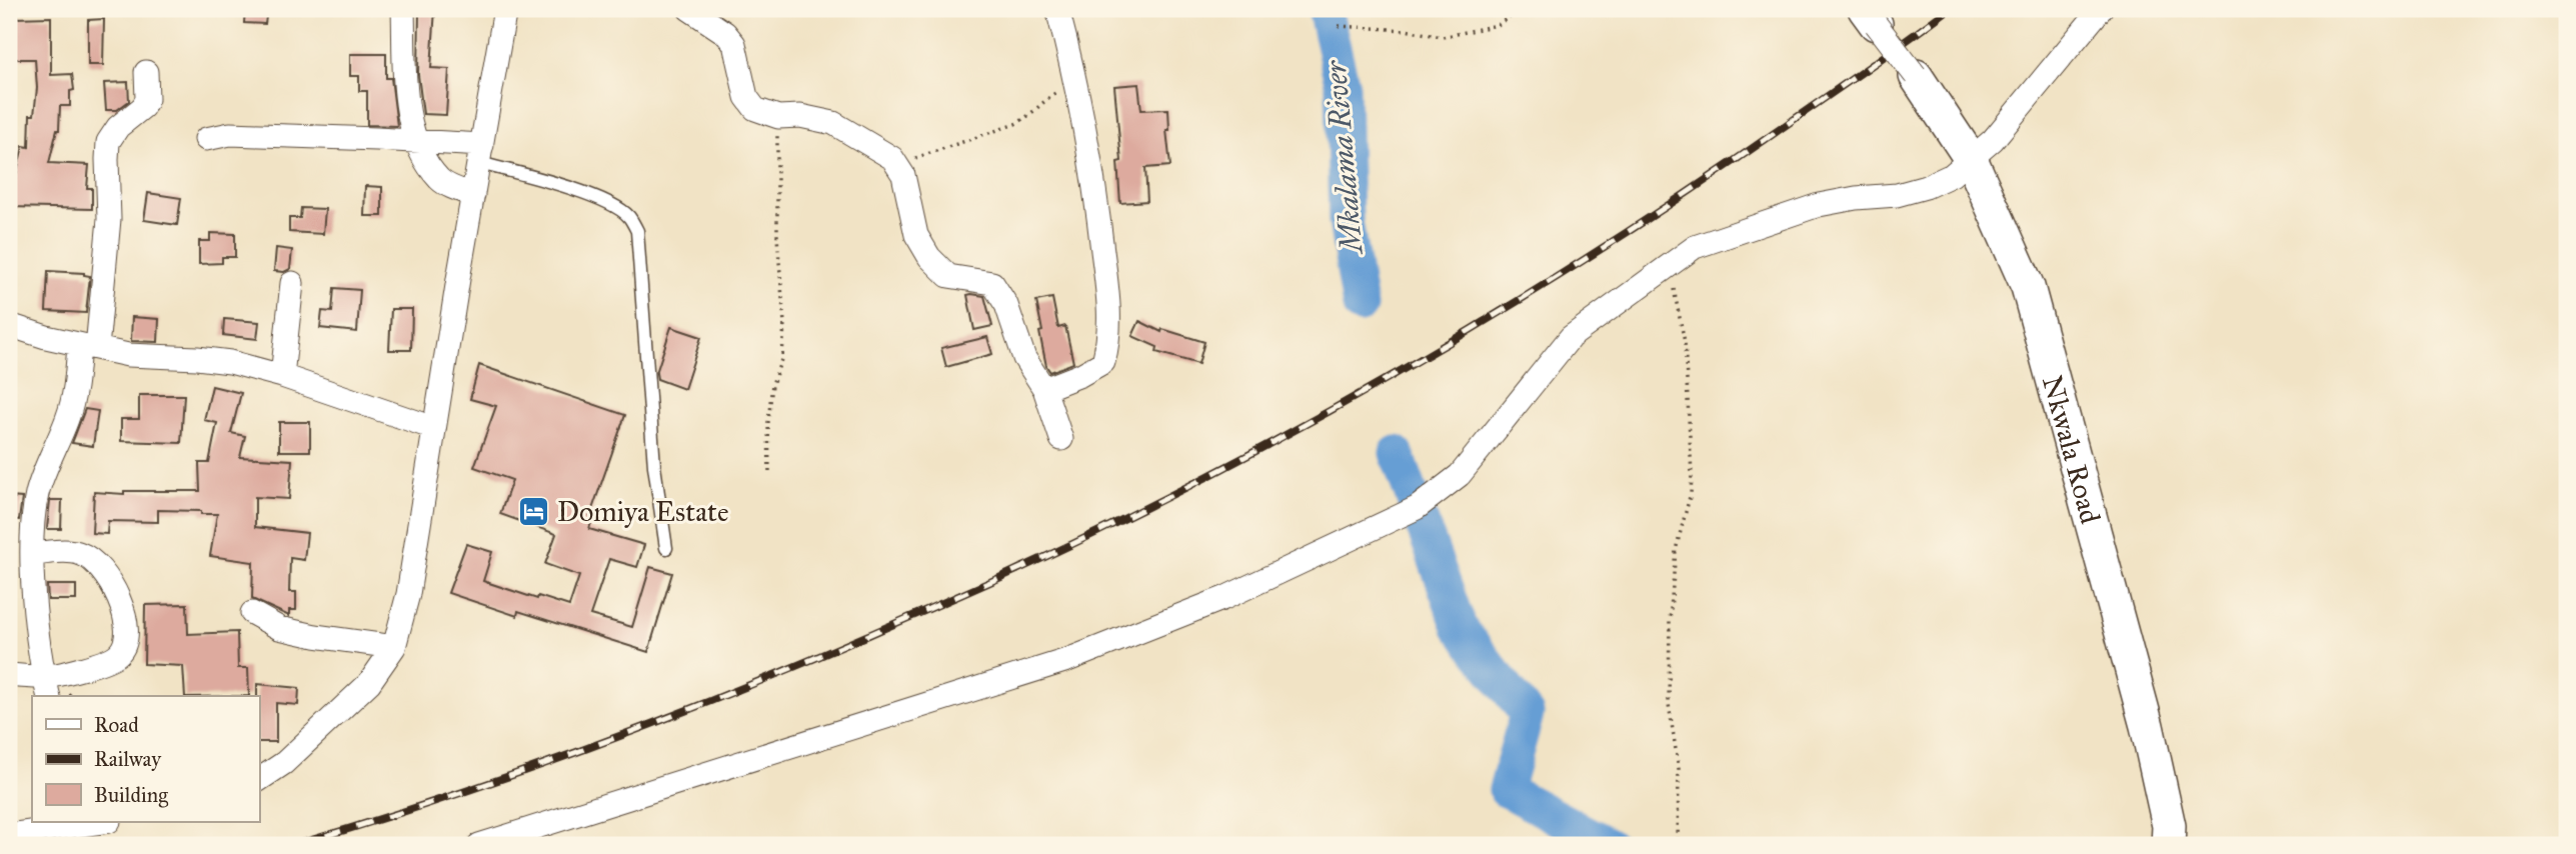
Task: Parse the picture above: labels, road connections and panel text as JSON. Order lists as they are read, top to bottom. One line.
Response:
{"streets":{"street":["Nkwala Road"]},"water":["Mkalama River"],"places":{"hotel":["Domiya Estate"]},"legend":["Road","Railway","Building"]}
